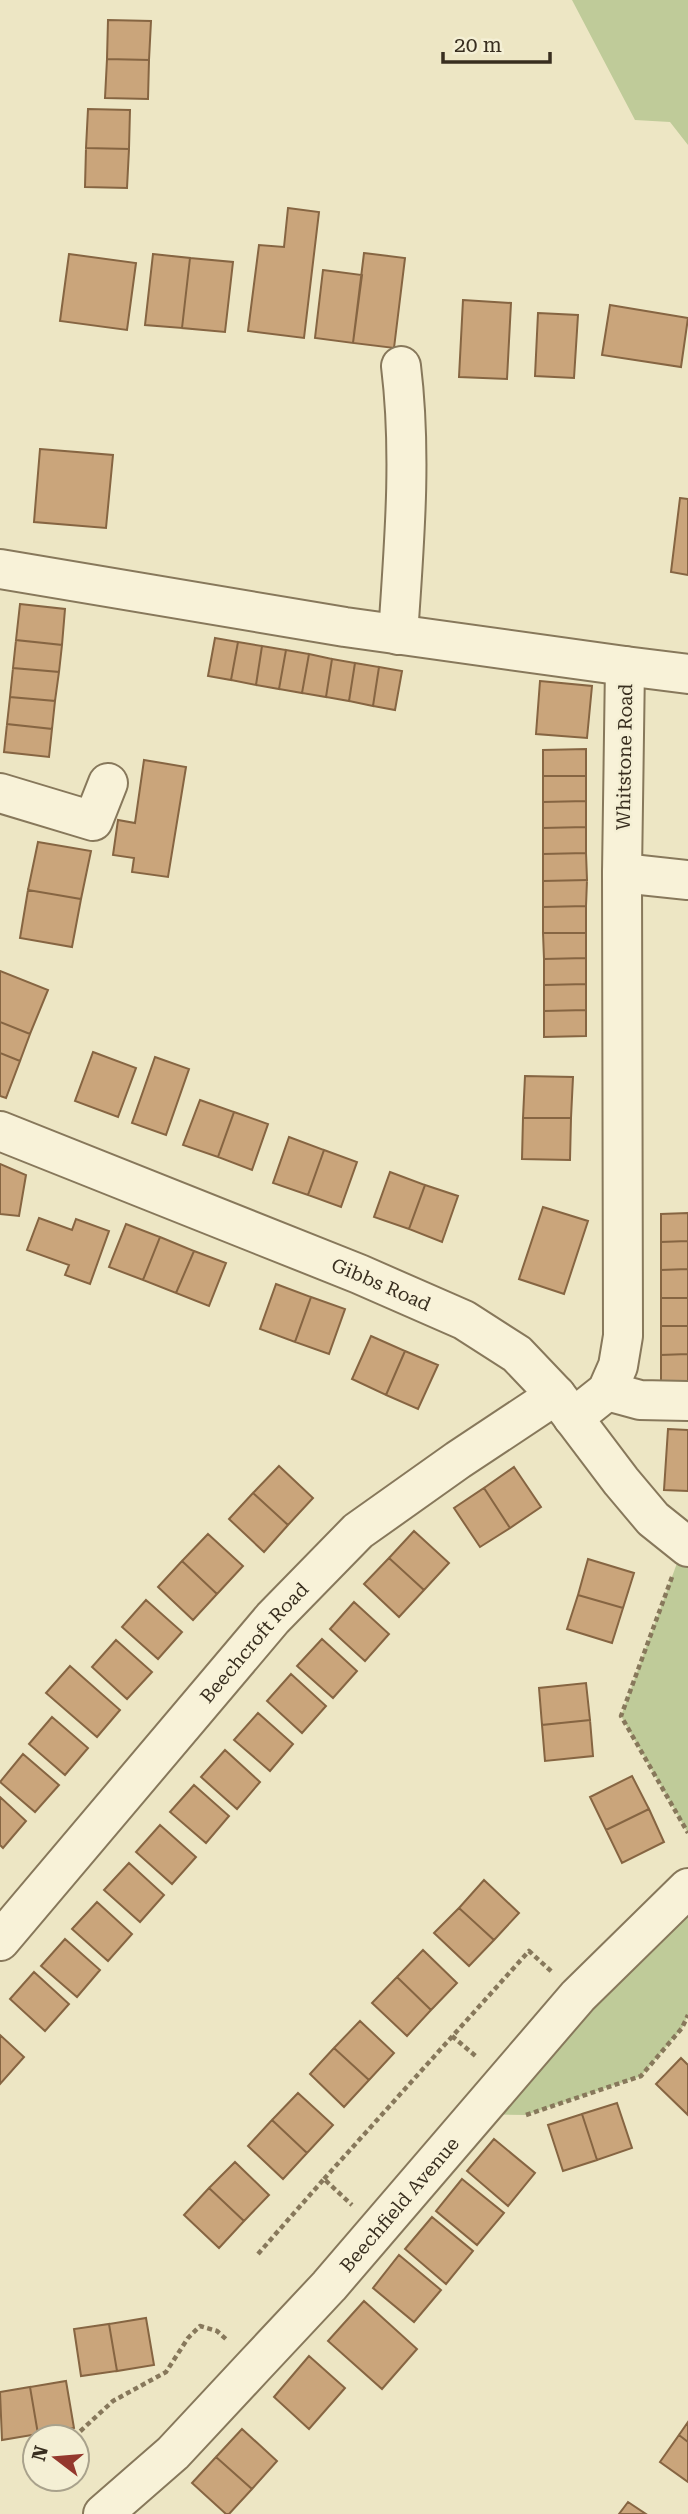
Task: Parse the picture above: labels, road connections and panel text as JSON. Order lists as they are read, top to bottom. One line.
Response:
{"streets":{"street":["Whitstone Road","Gibbs Road","Beechcroft Road","Beechfield Avenue"]},"crossings":[["Gibbs Road","Beechcroft Road"]],"scale_bar":"20 m","north":"left"}
